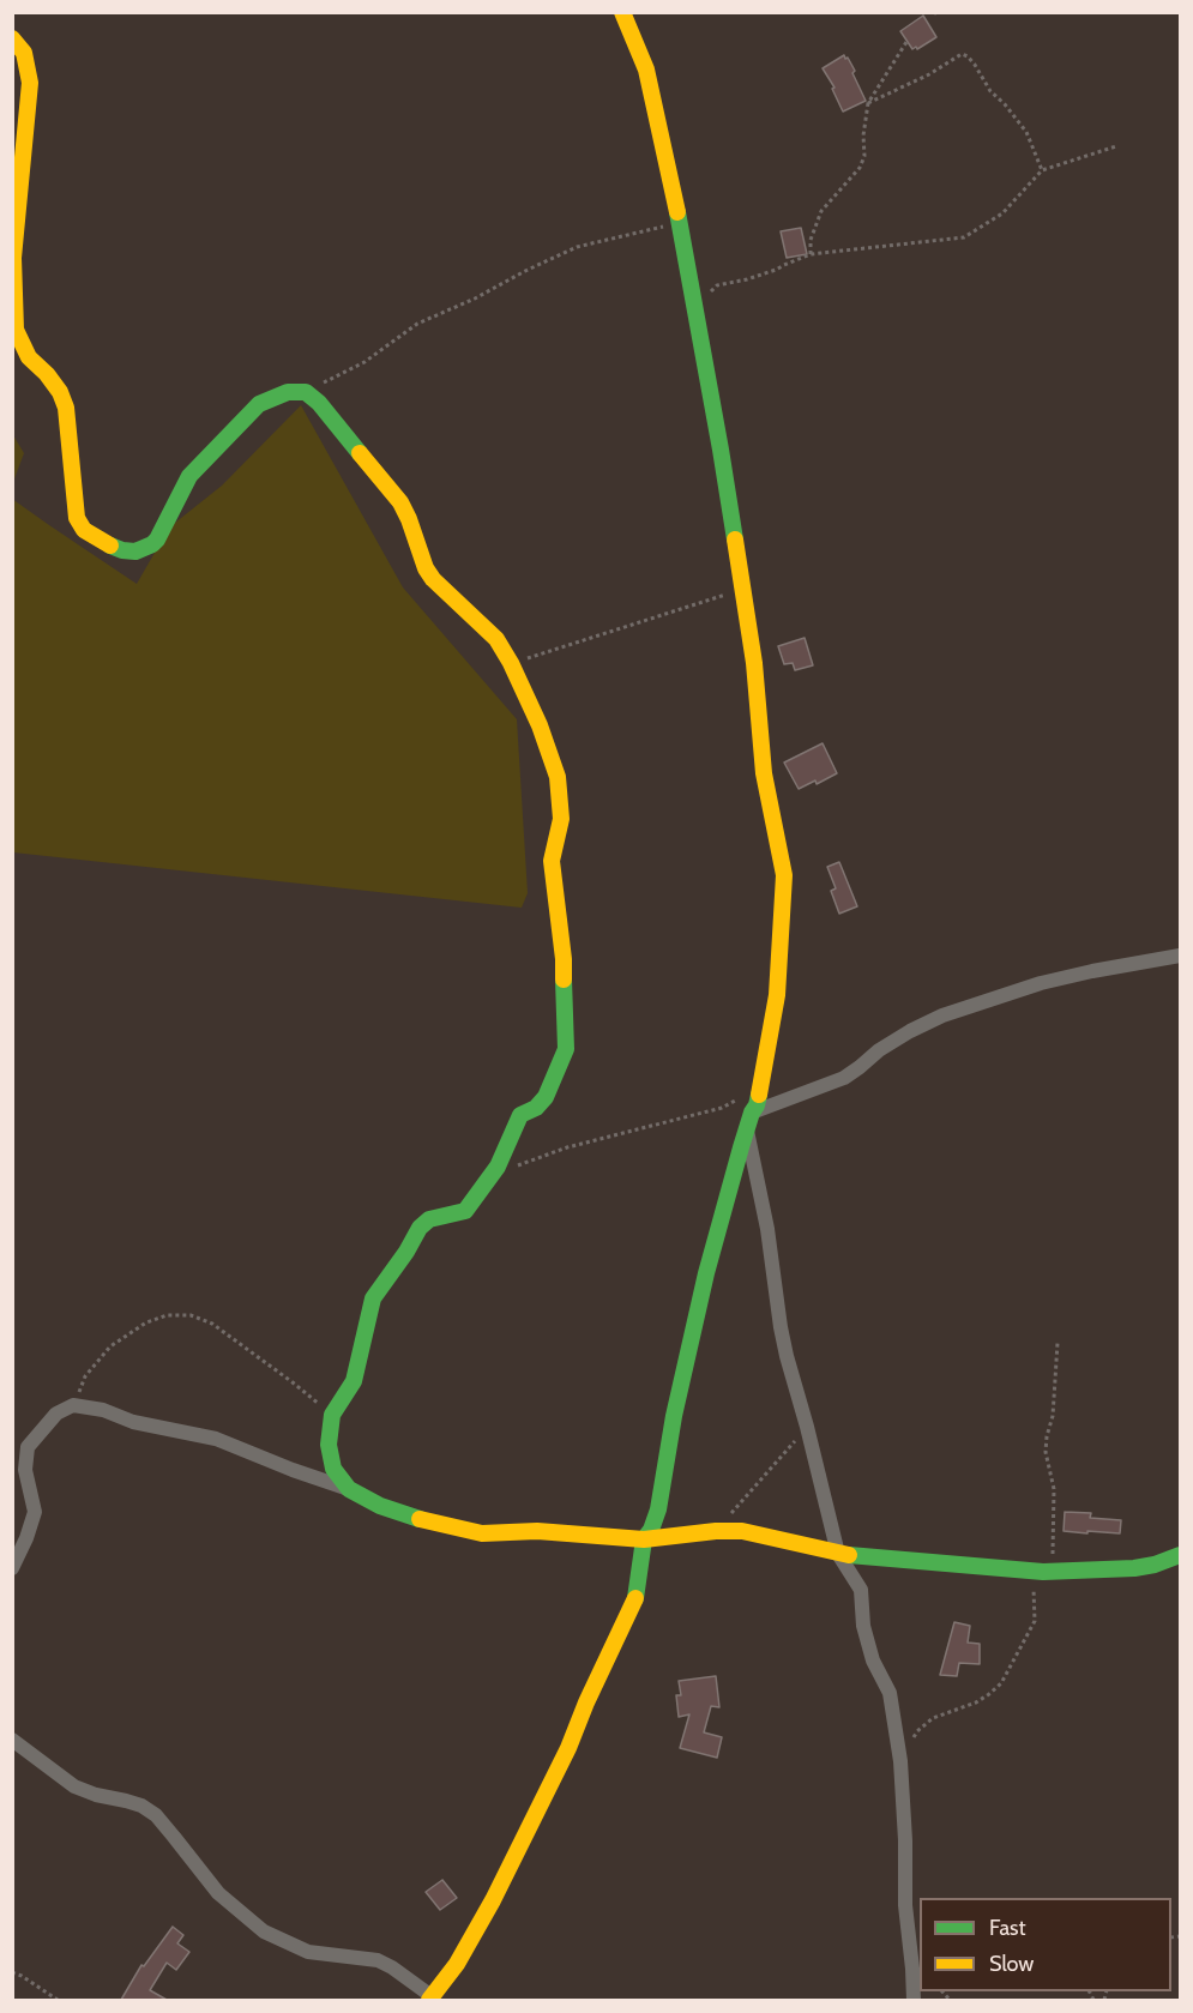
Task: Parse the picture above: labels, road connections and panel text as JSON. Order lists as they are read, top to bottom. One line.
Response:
{"legend":["Fast","Slow"]}
